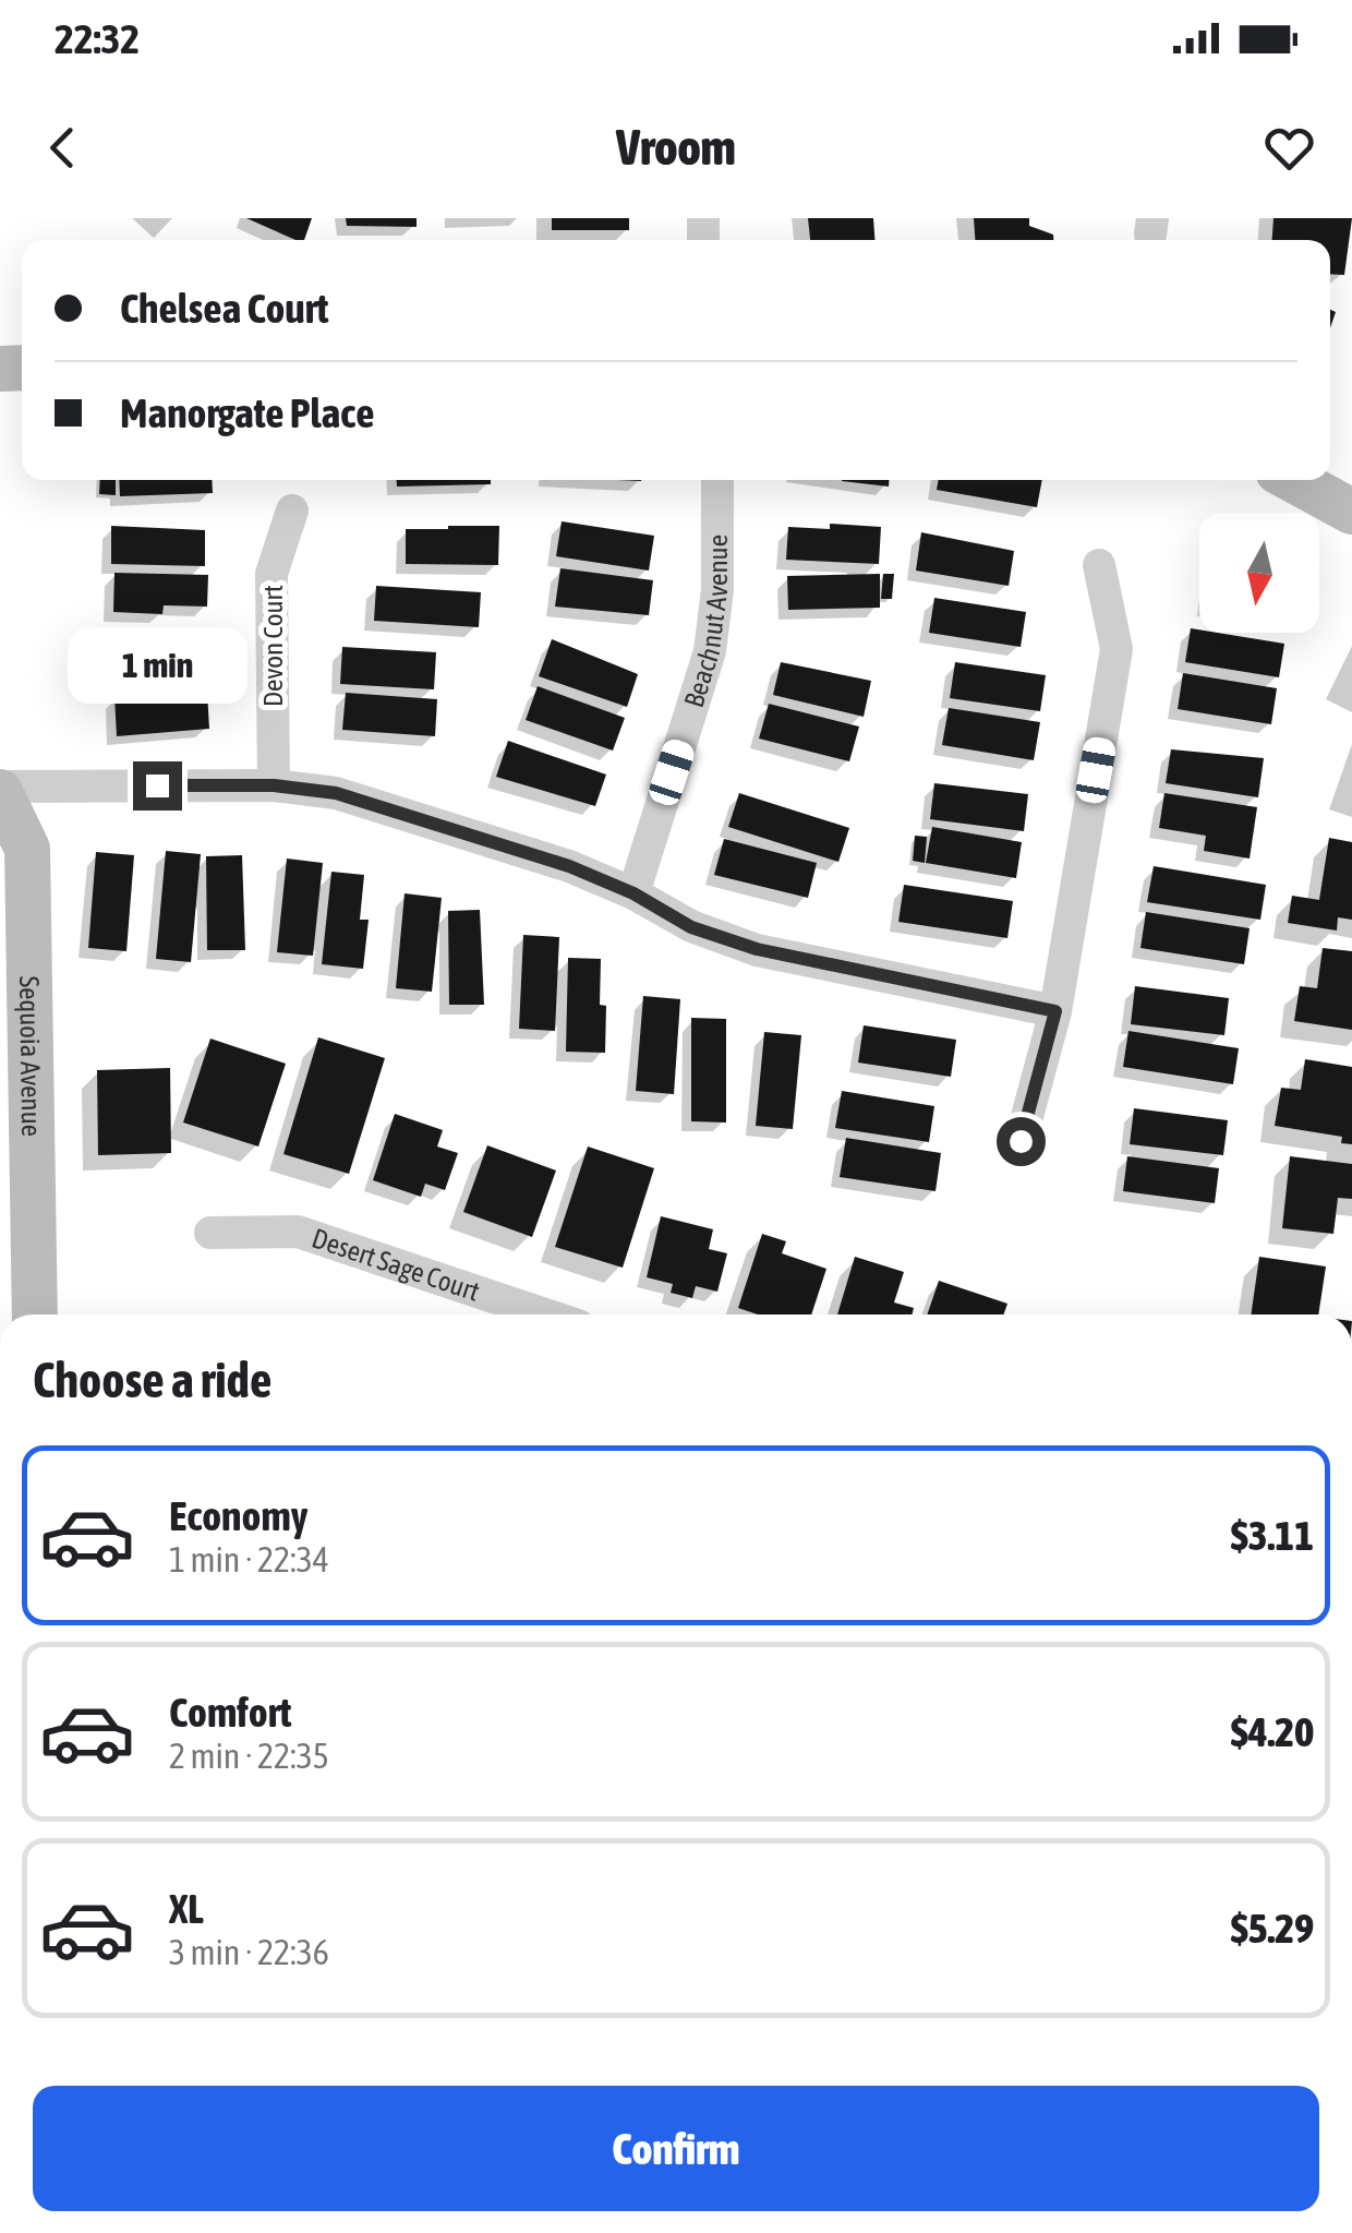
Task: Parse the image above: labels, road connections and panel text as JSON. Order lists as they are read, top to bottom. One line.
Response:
{"streets":{"main road":["Sequoia Avenue"],"street":["Beachnut Avenue","Devon Court","Desert Sage Court"]},"north":"bottom","page":{"status":"22:32","header":"Vroom","banner":["Chelsea Court","Manorgate Place"],"bubble":"1 min","heading":"Choose a ride","list":[{"name":"Economy","note":"1 min · 22:34","value":"$3.11"},{"name":"Comfort","note":"2 min · 22:35","value":"$4.20"},{"name":"XL","note":"3 min · 22:36","value":"$5.29"}],"buttons":"Confirm"}}
